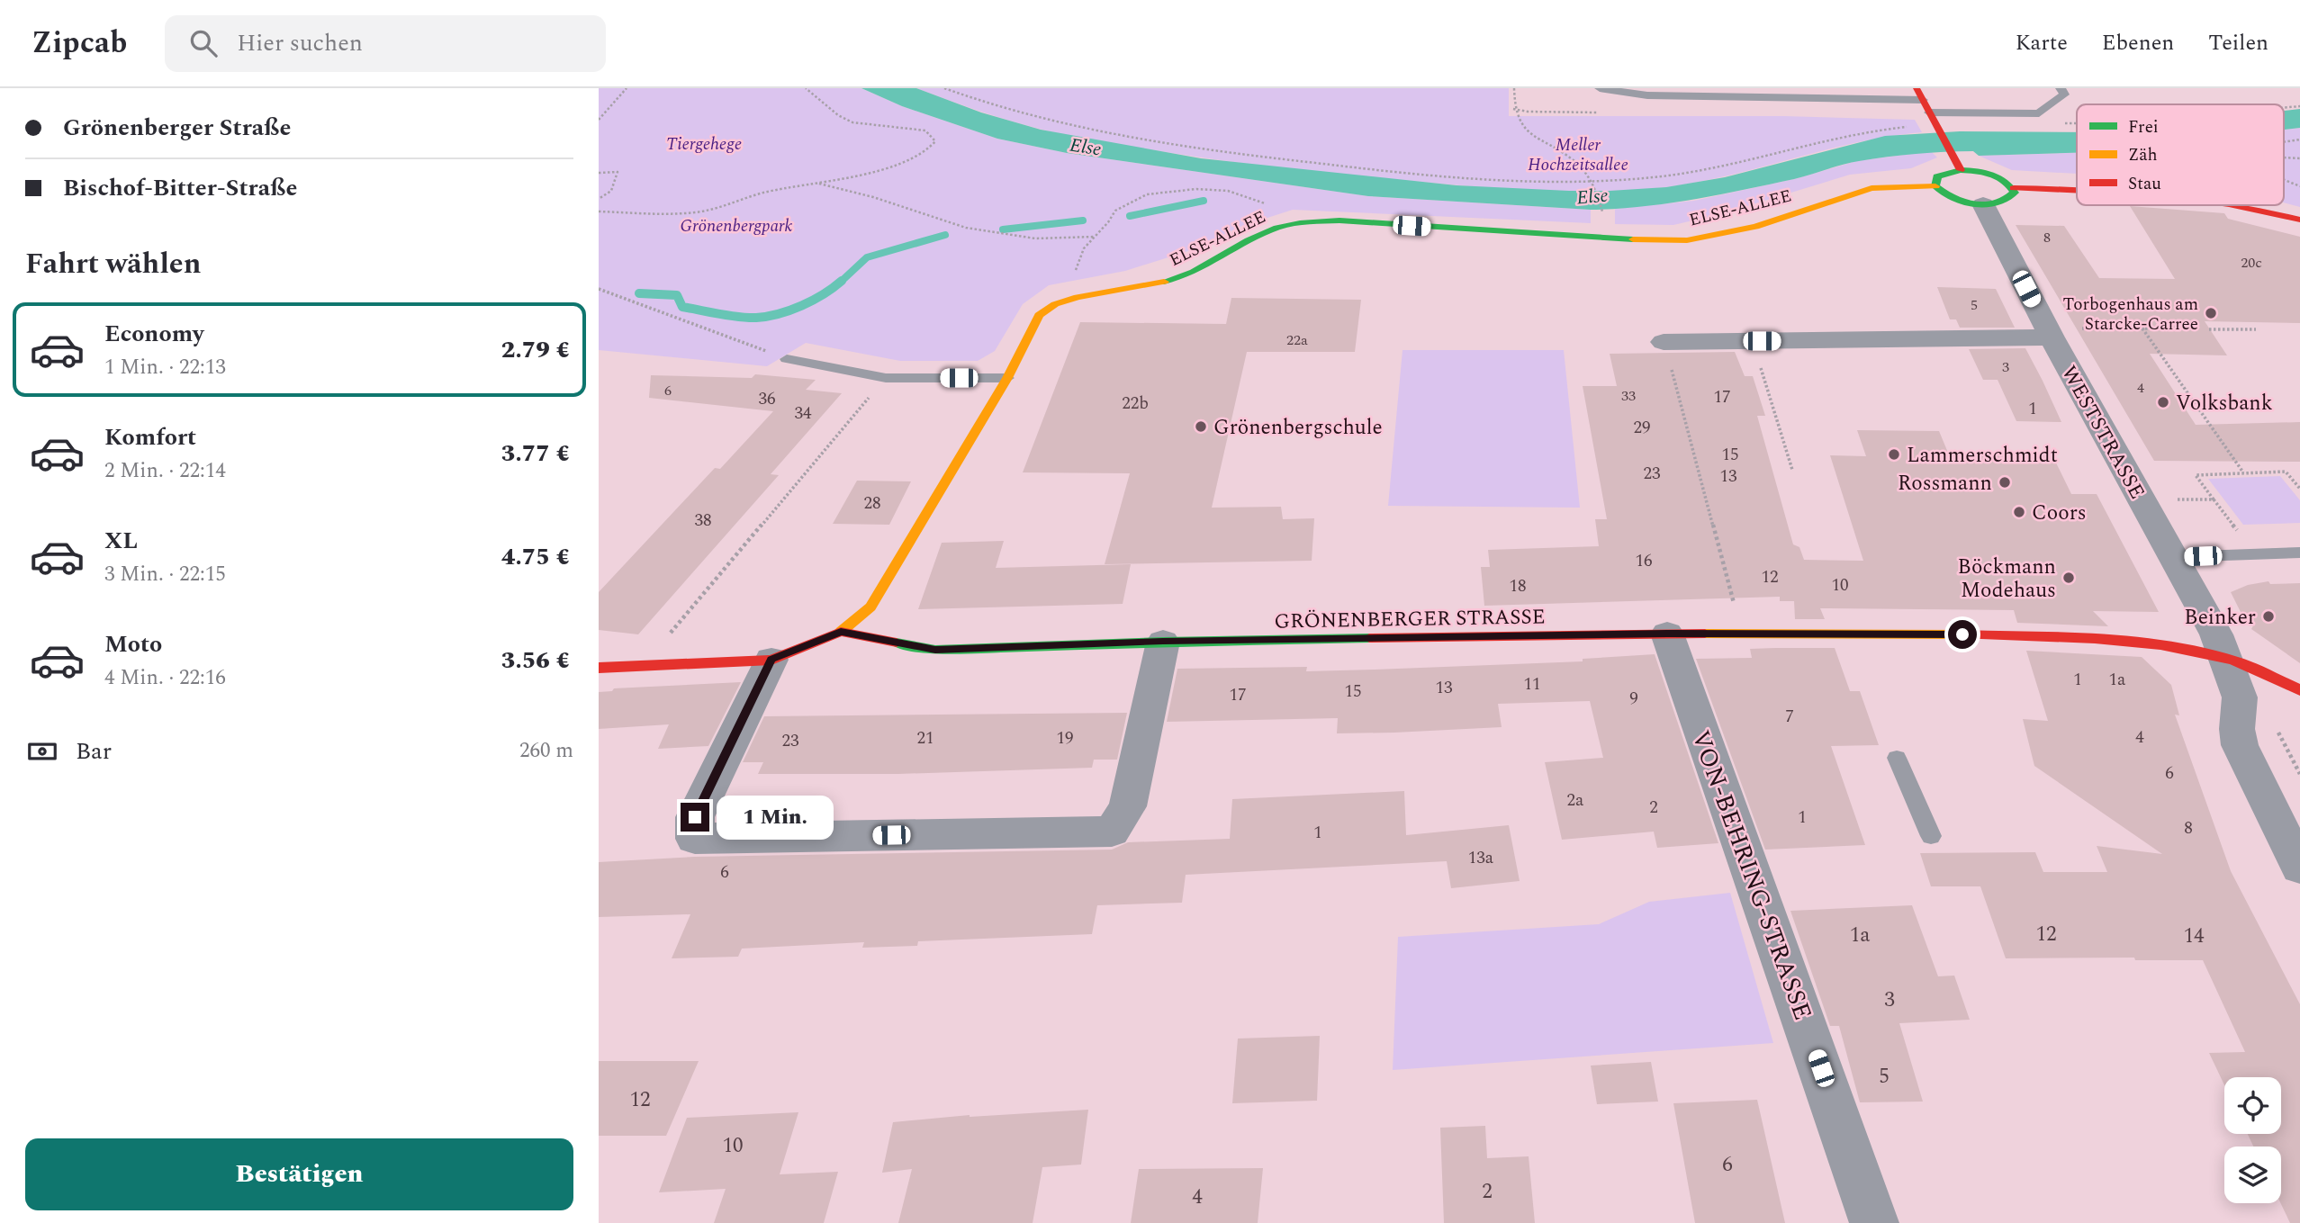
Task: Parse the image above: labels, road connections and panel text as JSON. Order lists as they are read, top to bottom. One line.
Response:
{"streets":{"street":["ELSE-ALLEE","WESTSTRASSE","GRÖNENBERGER STRASSE","VON-BEHRING-STRASSE"]},"crossings":[["ELSE-ALLEE","GRÖNENBERGER STRASSE"],["WESTSTRASSE","GRÖNENBERGER STRASSE"],["GRÖNENBERGER STRASSE","VON-BEHRING-STRASSE"]],"water":["Else"],"parks":["Tiergehege","Meller Hochzeitsallee","Grönenbergpark"],"places":["Torbogenhaus am Starcke-Carree","Volksbank","Grönenbergschule","Lammerschmidt","Rossmann","Coors","Böckmann Modehaus","Beinker"],"house_numbers":["8","20c","5","22a","3","4","6","33","17","36","22b","1","34","29","15","23","13","28","38","16","12","10","18","1","1a","11","13","15","17","9","7","4","21","19","23","6","2a","2","1","8","1","13a","6","12","1a","14","3","5","12","10","6","2","4"],"legend":["Frei","Zäh","Stau"],"page":{"header":"Zipcab","search":"Hier suchen","nav":["Karte","Ebenen","Teilen"],"banner":["Grönenberger Straße","Bischof-Bitter-Straße"],"heading":"Fahrt wählen","list":[{"name":"Economy","note":"1 Min. · 22:13","value":"2.79 €"},{"name":"Komfort","note":"2 Min. · 22:14","value":"3.77 €"},{"name":"XL","note":"3 Min. · 22:15","value":"4.75 €"},{"name":"Moto","note":"4 Min. · 22:16","value":"3.56 €"}],"pay":["Bar","260 m"],"bubble":"1 Min.","buttons":"Bestätigen"}}
